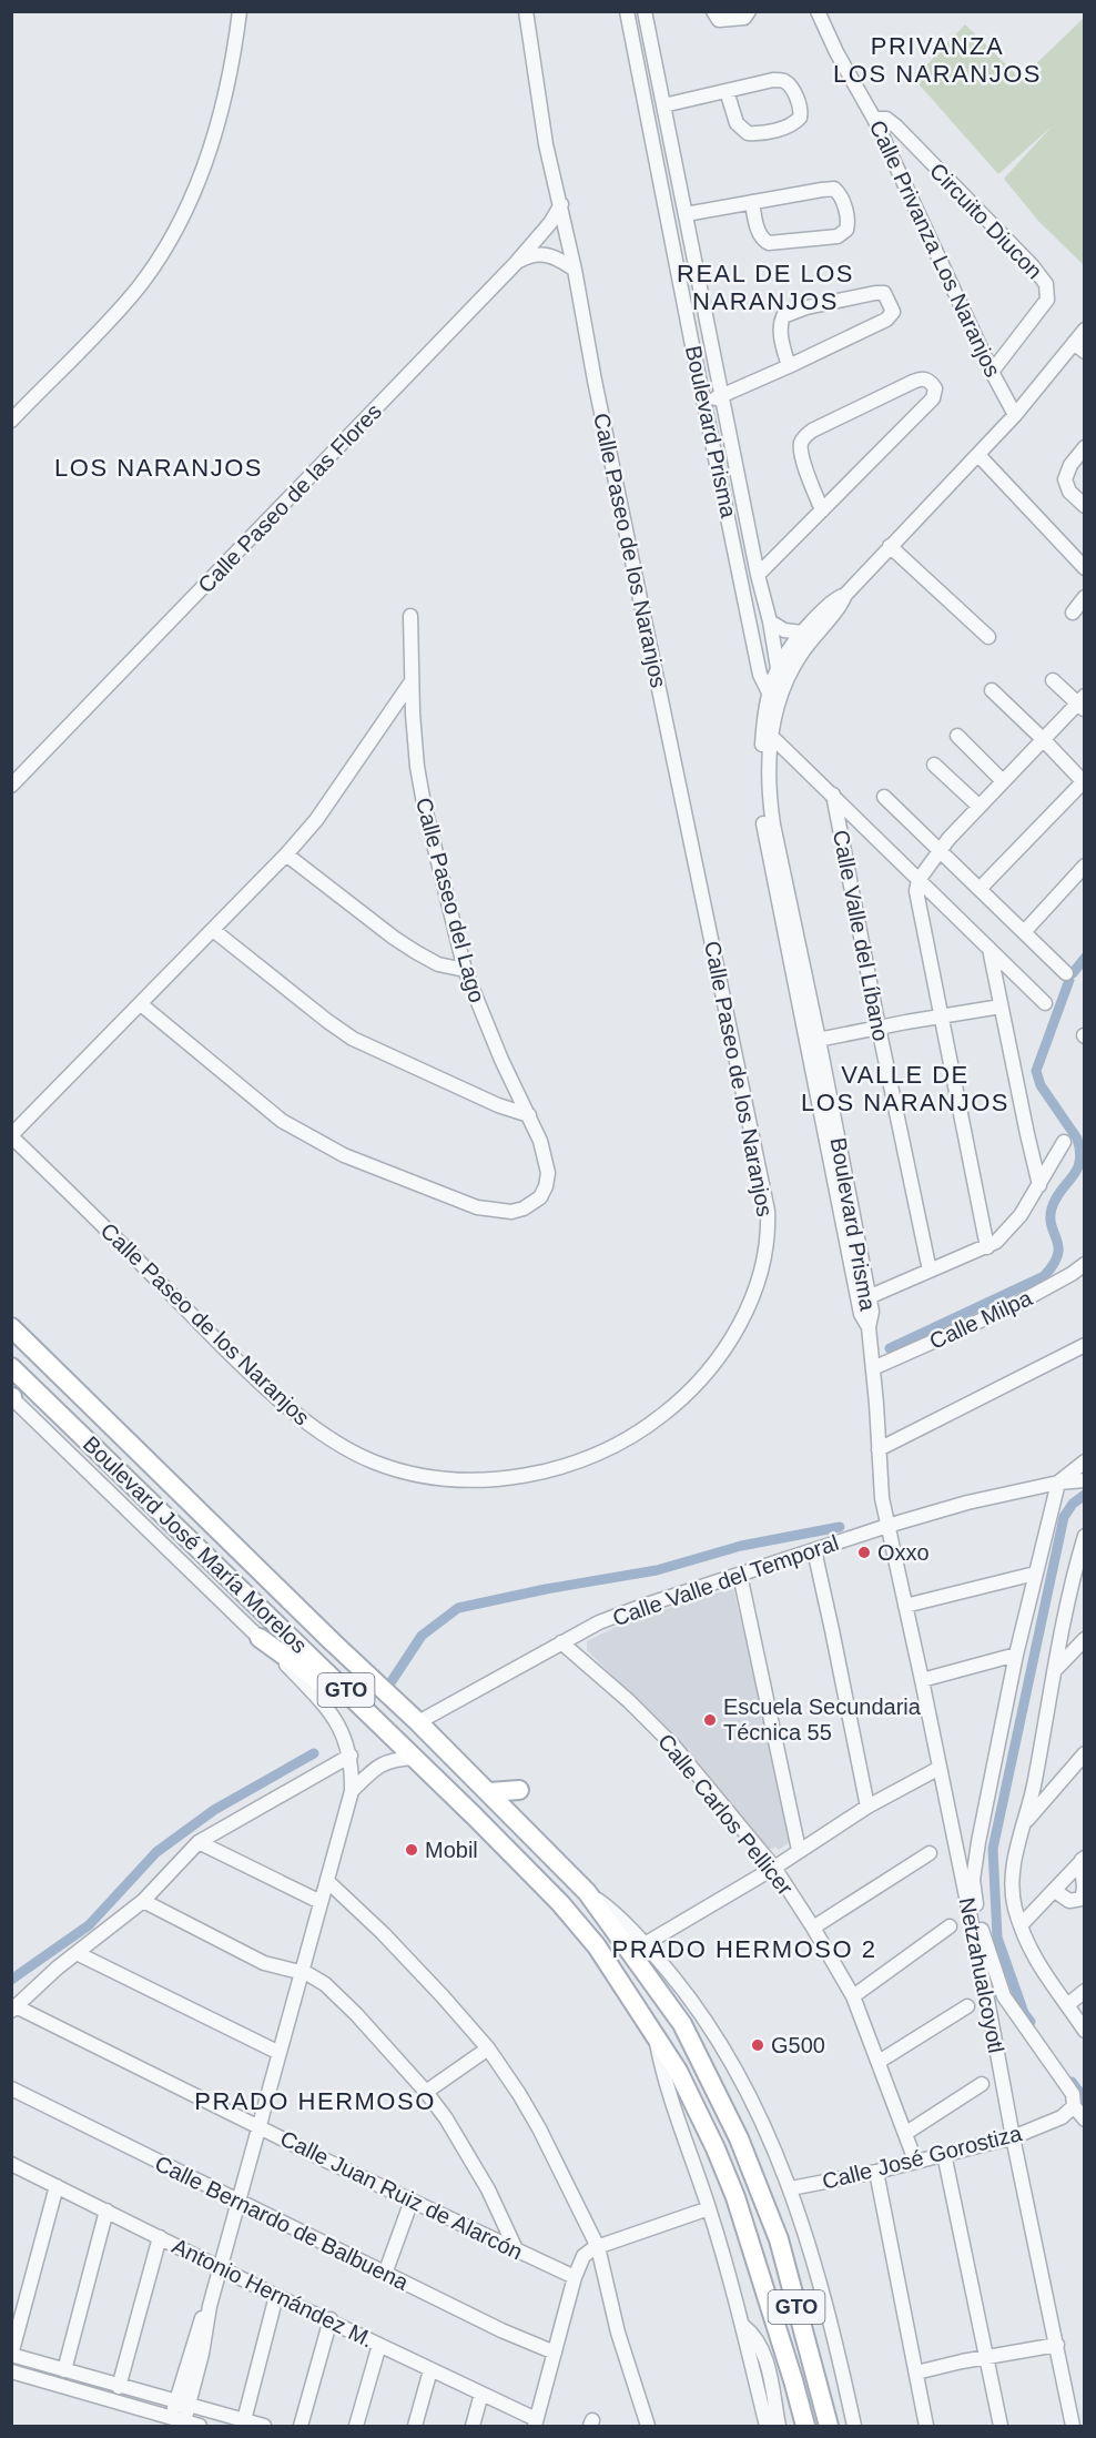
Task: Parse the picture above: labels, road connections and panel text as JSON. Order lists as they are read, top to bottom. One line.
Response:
{"streets":{"main road":["Boulevard José María Morelos","GTO"],"street":["Circuito Diucon","Calle Privanza Los Naranjos","Boulevard Prisma","Calle Paseo de las Flores","Calle Paseo de los Naranjos","Calle Paseo del Lago","Calle Valle del Líbano","Calle Milpa","Calle Valle del Temporal","Calle Carlos Pellicer","Netzahualcoyotl","Calle José Gorostiza","Calle Juan Ruiz de Alarcón","Calle Bernardo de Balbuena","Antonio Hernández M."]},"crossings":[["Circuito Diucon","Calle Privanza Los Naranjos"],["Boulevard Prisma","Calle Milpa"],["Boulevard Prisma","Calle Valle del Temporal"],["Boulevard Prisma","Netzahualcoyotl"],["Calle Paseo de las Flores","Calle Paseo de los Naranjos"],["Boulevard José María Morelos","Calle Valle del Temporal"],["Boulevard José María Morelos","GTO"],["Calle Valle del Temporal","Calle Carlos Pellicer"],["Calle Valle del Temporal","Netzahualcoyotl"],["Calle Carlos Pellicer","Calle José Gorostiza"],["Netzahualcoyotl","Calle José Gorostiza"]],"districts":["PRIVANZA LOS NARANJOS","REAL DE LOS NARANJOS","LOS NARANJOS","VALLE DE LOS NARANJOS","PRADO HERMOSO 2","PRADO HERMOSO"],"places":["Oxxo","Escuela Secundaria Técnica 55","Mobil","G500"]}
